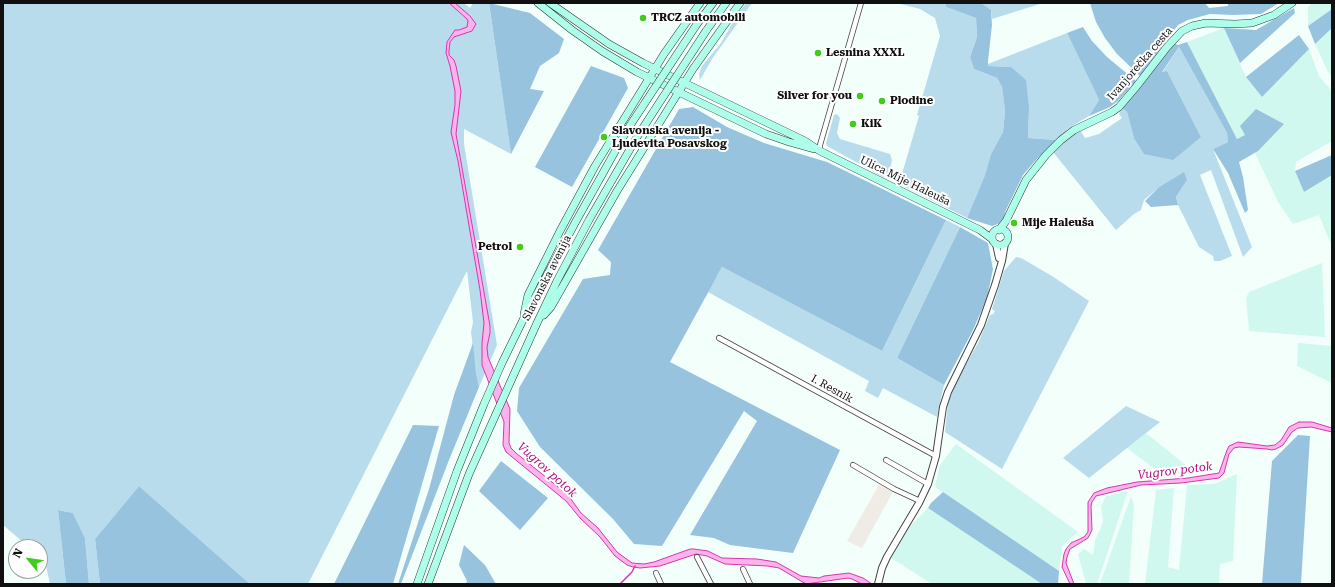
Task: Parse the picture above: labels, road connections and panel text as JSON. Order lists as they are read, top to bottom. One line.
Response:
{"streets":{"main road":["Ivanjorečka cesta","Ulica Mije Haleuša","Slavonska avenija"],"street":["I. Resnik"]},"crossings":[["Ivanjorečka cesta","Ulica Mije Haleuša"]],"water":["Vugrov potok"],"places":["TRCZ automobili","Lesnina XXXL","Silver for you","Plodine","KiK","Slavonska avenija - Ljudevita Posavskog","Mije Haleuša","Petrol"],"north":"top left"}
